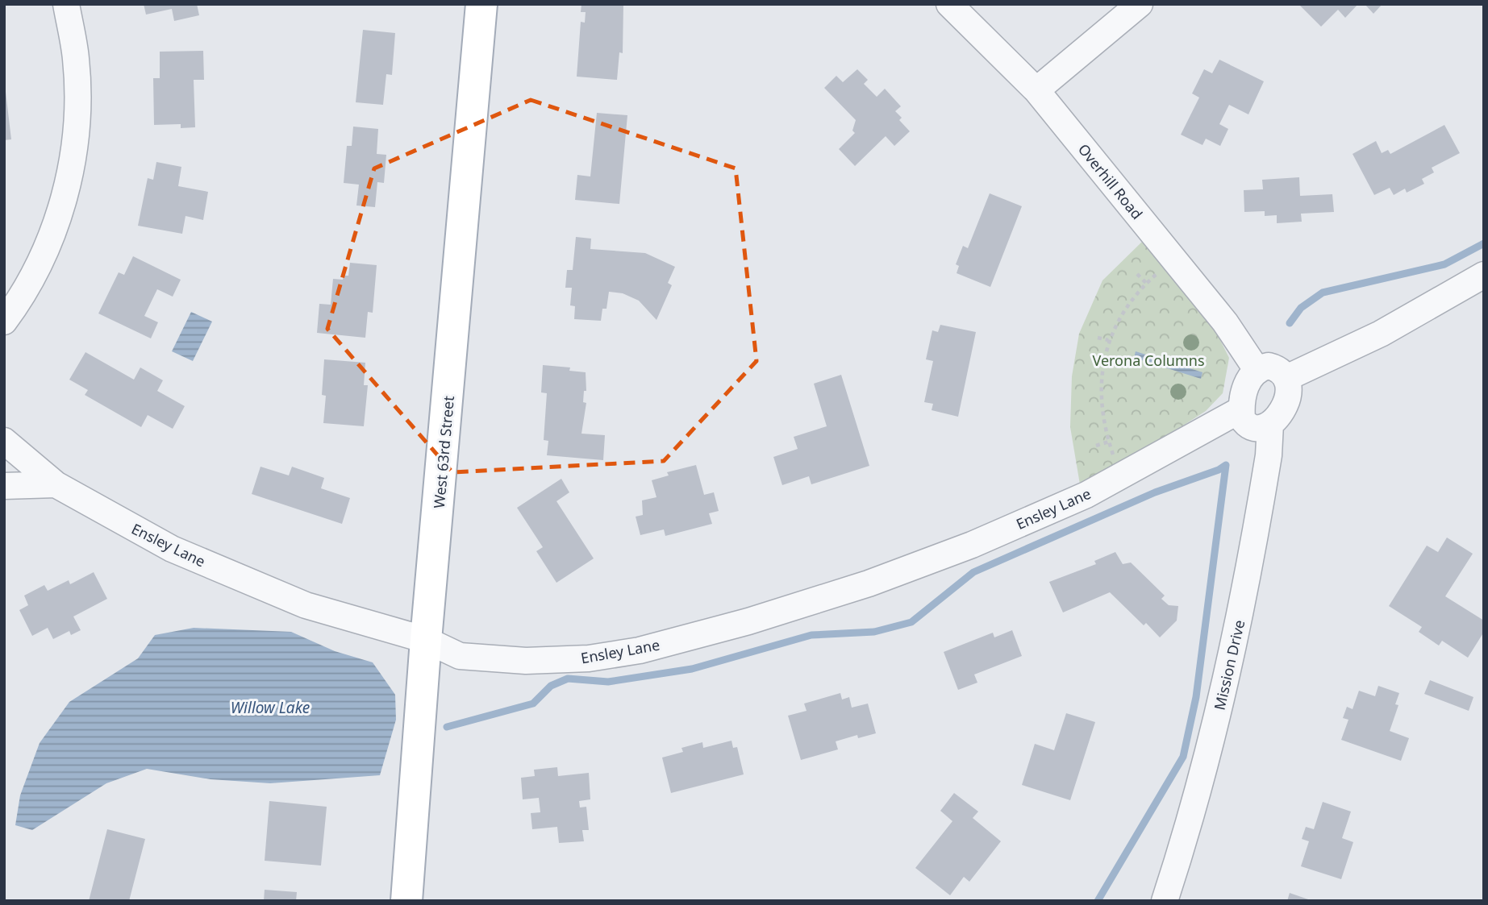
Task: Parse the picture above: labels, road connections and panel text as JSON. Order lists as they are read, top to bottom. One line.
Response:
{"streets":{"main road":["West 63rd Street"],"street":["Overhill Road","Ensley Lane","Mission Drive"]},"crossings":[["Overhill Road","Ensley Lane"],["Overhill Road","Mission Drive"],["West 63rd Street","Ensley Lane"],["Ensley Lane","Mission Drive"]],"water":["Willow Lake"],"parks":["Verona Columns"]}
